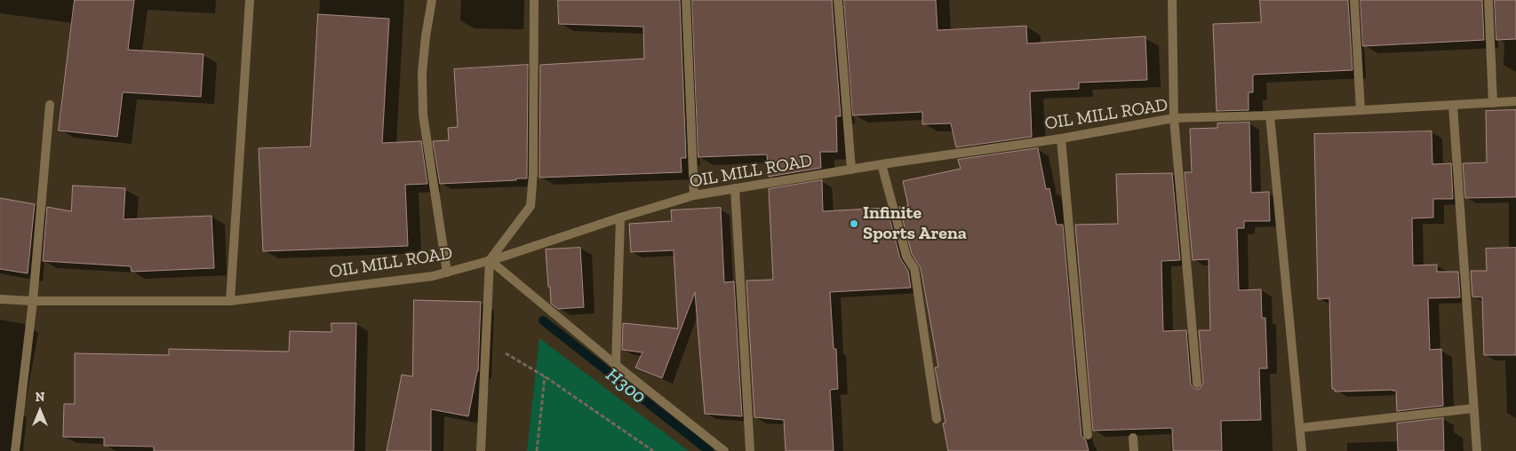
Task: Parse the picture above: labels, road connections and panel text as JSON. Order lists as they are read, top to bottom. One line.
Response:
{"streets":{"street":["OIL MILL ROAD"]},"water":["H300"],"places":["Infinite Sports Arena"],"north":"top"}
